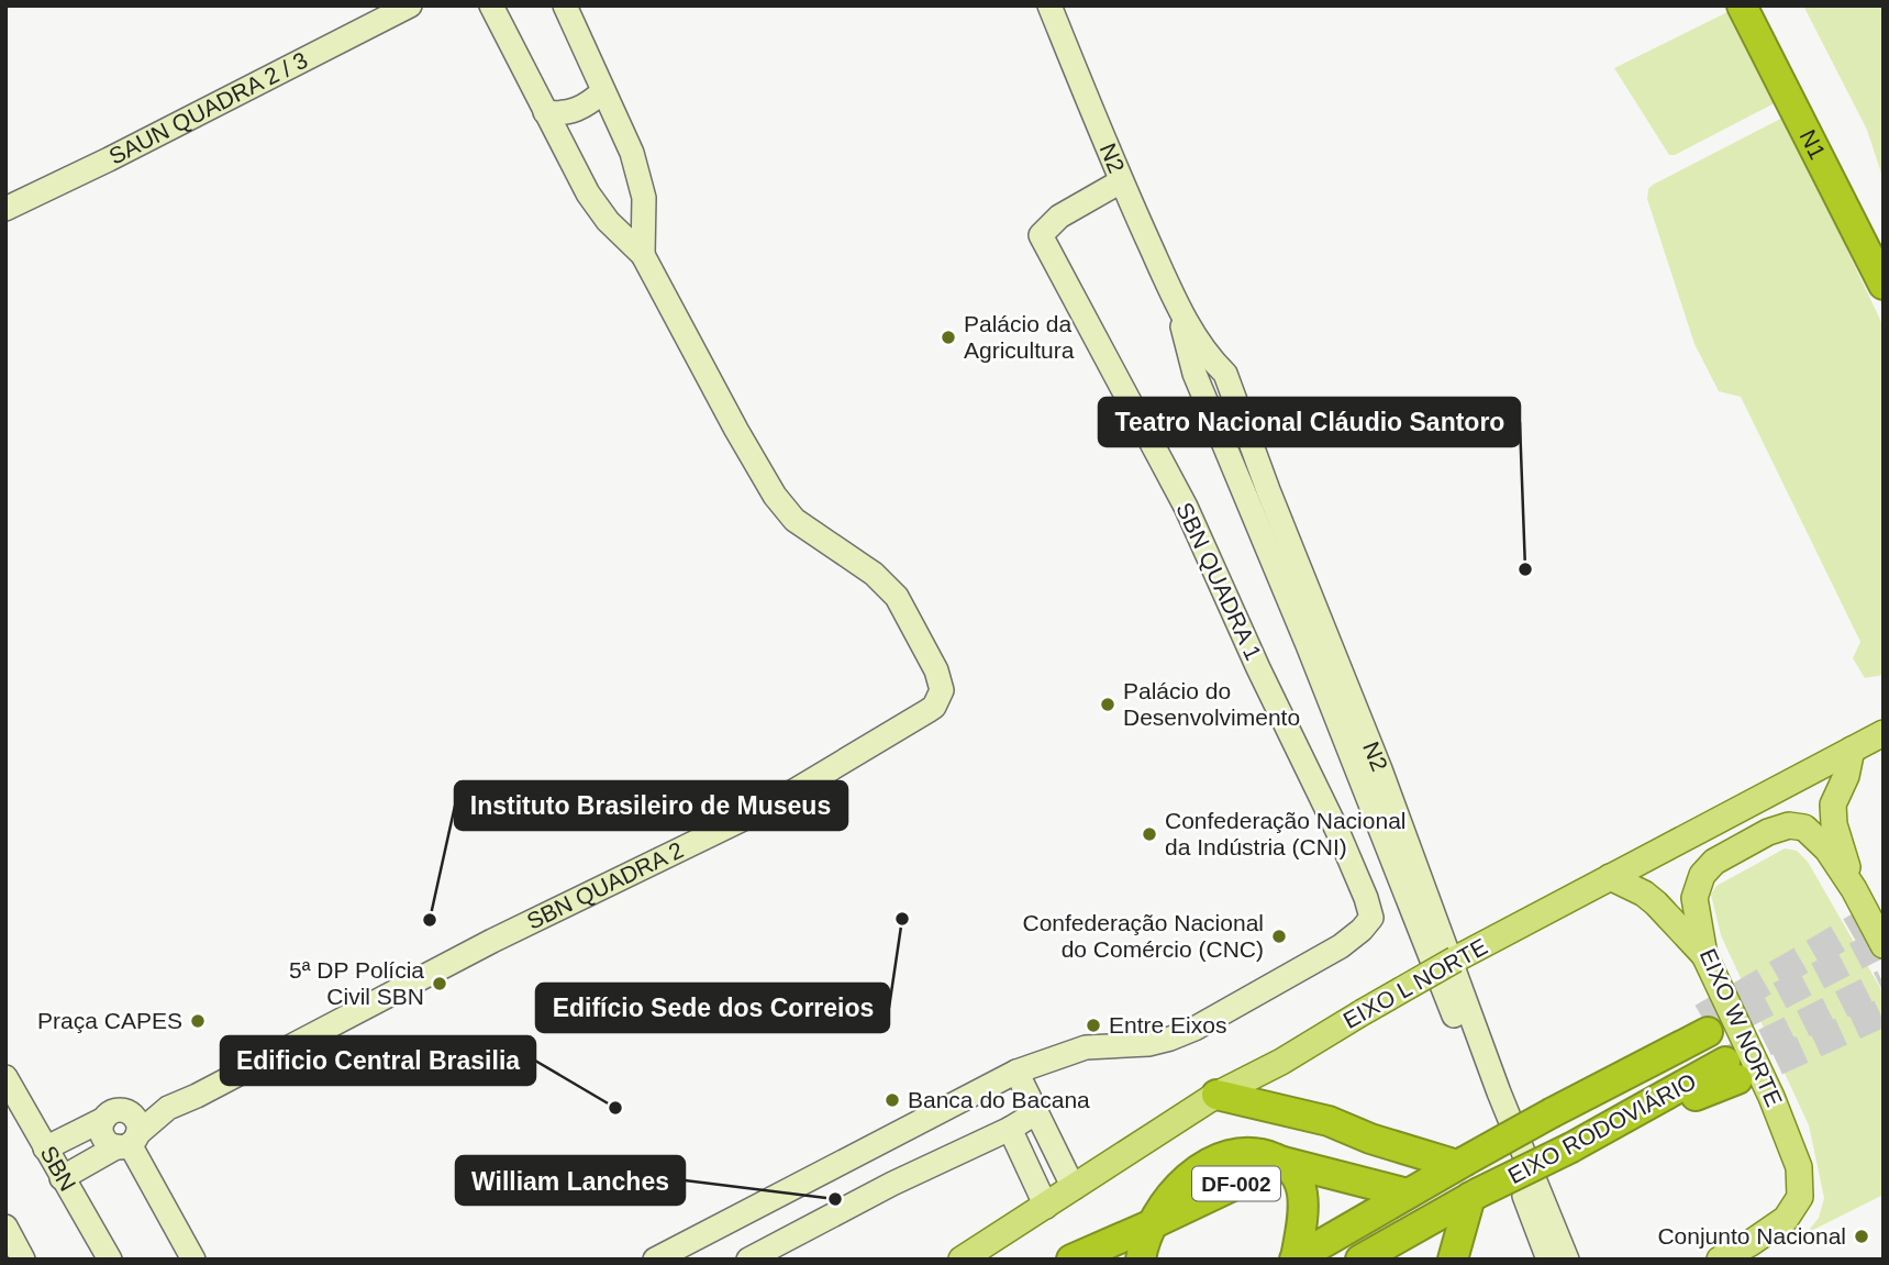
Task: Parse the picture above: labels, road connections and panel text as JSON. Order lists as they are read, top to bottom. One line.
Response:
{"streets":{"highway":["N1","EIXO RODOVIÁRIO","DF-002"],"main road":["EIXO L NORTE","EIXO W NORTE"],"street":["SAUN QUADRA 2 / 3","N2","SBN QUADRA 1","SBN QUADRA 2","SBN"]},"crossings":[["N2","SBN QUADRA 1"],["SBN QUADRA 2","SBN"],["EIXO RODOVIÁRIO","DF-002"]],"places":["Palácio da Agricultura","Teatro Nacional Cláudio Santoro","Palácio do Desenvolvimento","Confederação Nacional da Indústria (CNI)","Edifício Sede dos Correios","Instituto Brasileiro de Museus","Confederação Nacional do Comércio (CNC)","5ª DP Polícia Civil SBN","Praça CAPES","Entre Eixos","Banca do Bacana","Edificio Central Brasilia","William Lanches","Conjunto Nacional"]}
